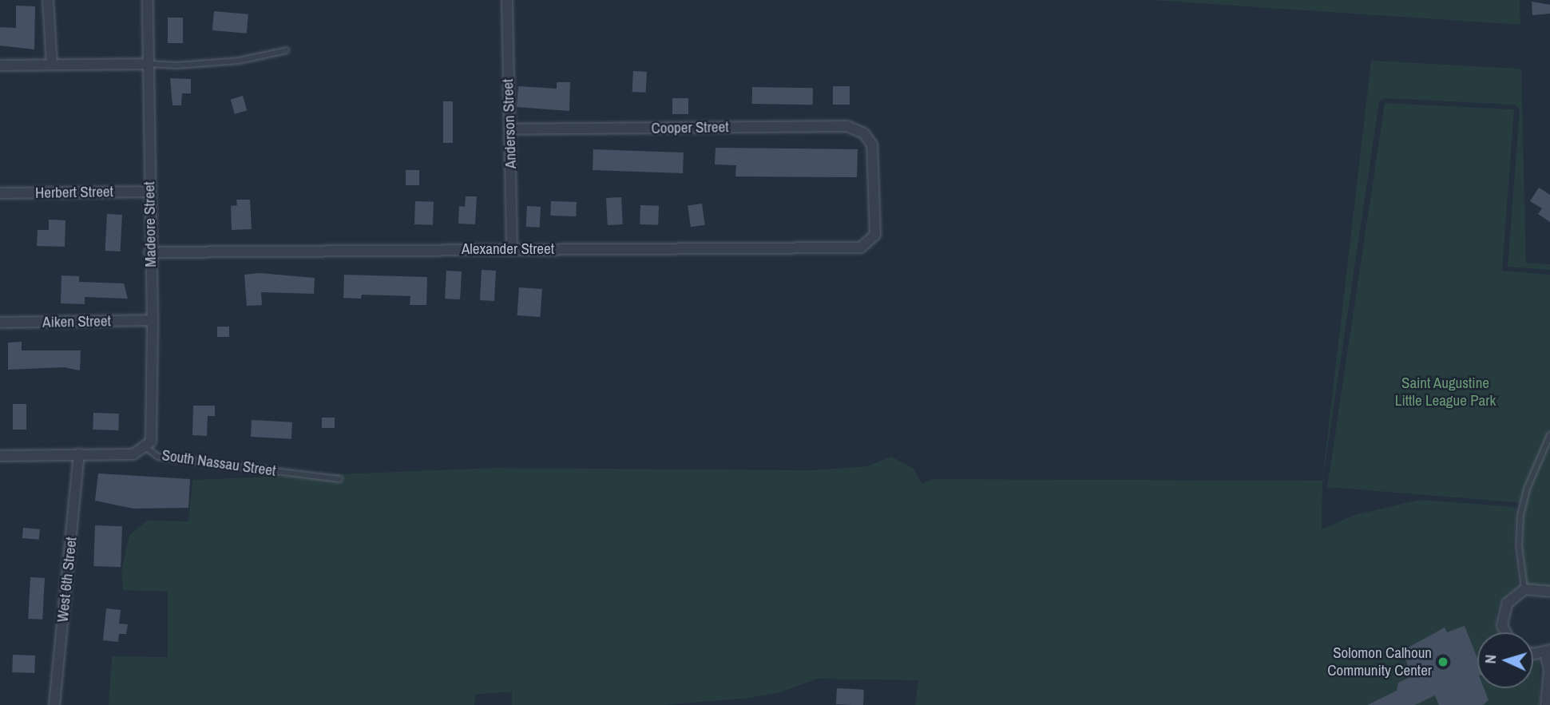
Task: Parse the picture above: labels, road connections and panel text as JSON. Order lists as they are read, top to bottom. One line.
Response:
{"streets":{"street":["Anderson Street","Cooper Street","Herbert Street","Madeore Street","Alexander Street","Aiken Street","South Nassau Street","West 6th Street"]},"crossings":[["Anderson Street","Cooper Street"],["Anderson Street","Alexander Street"],["Cooper Street","Alexander Street"],["Herbert Street","Madeore Street"],["Madeore Street","Alexander Street"],["Madeore Street","Aiken Street"],["Madeore Street","South Nassau Street"],["South Nassau Street","West 6th Street"]],"parks":["Saint Augustine Little League Park"],"places":["Solomon Calhoun Community Center"],"north":"left"}
